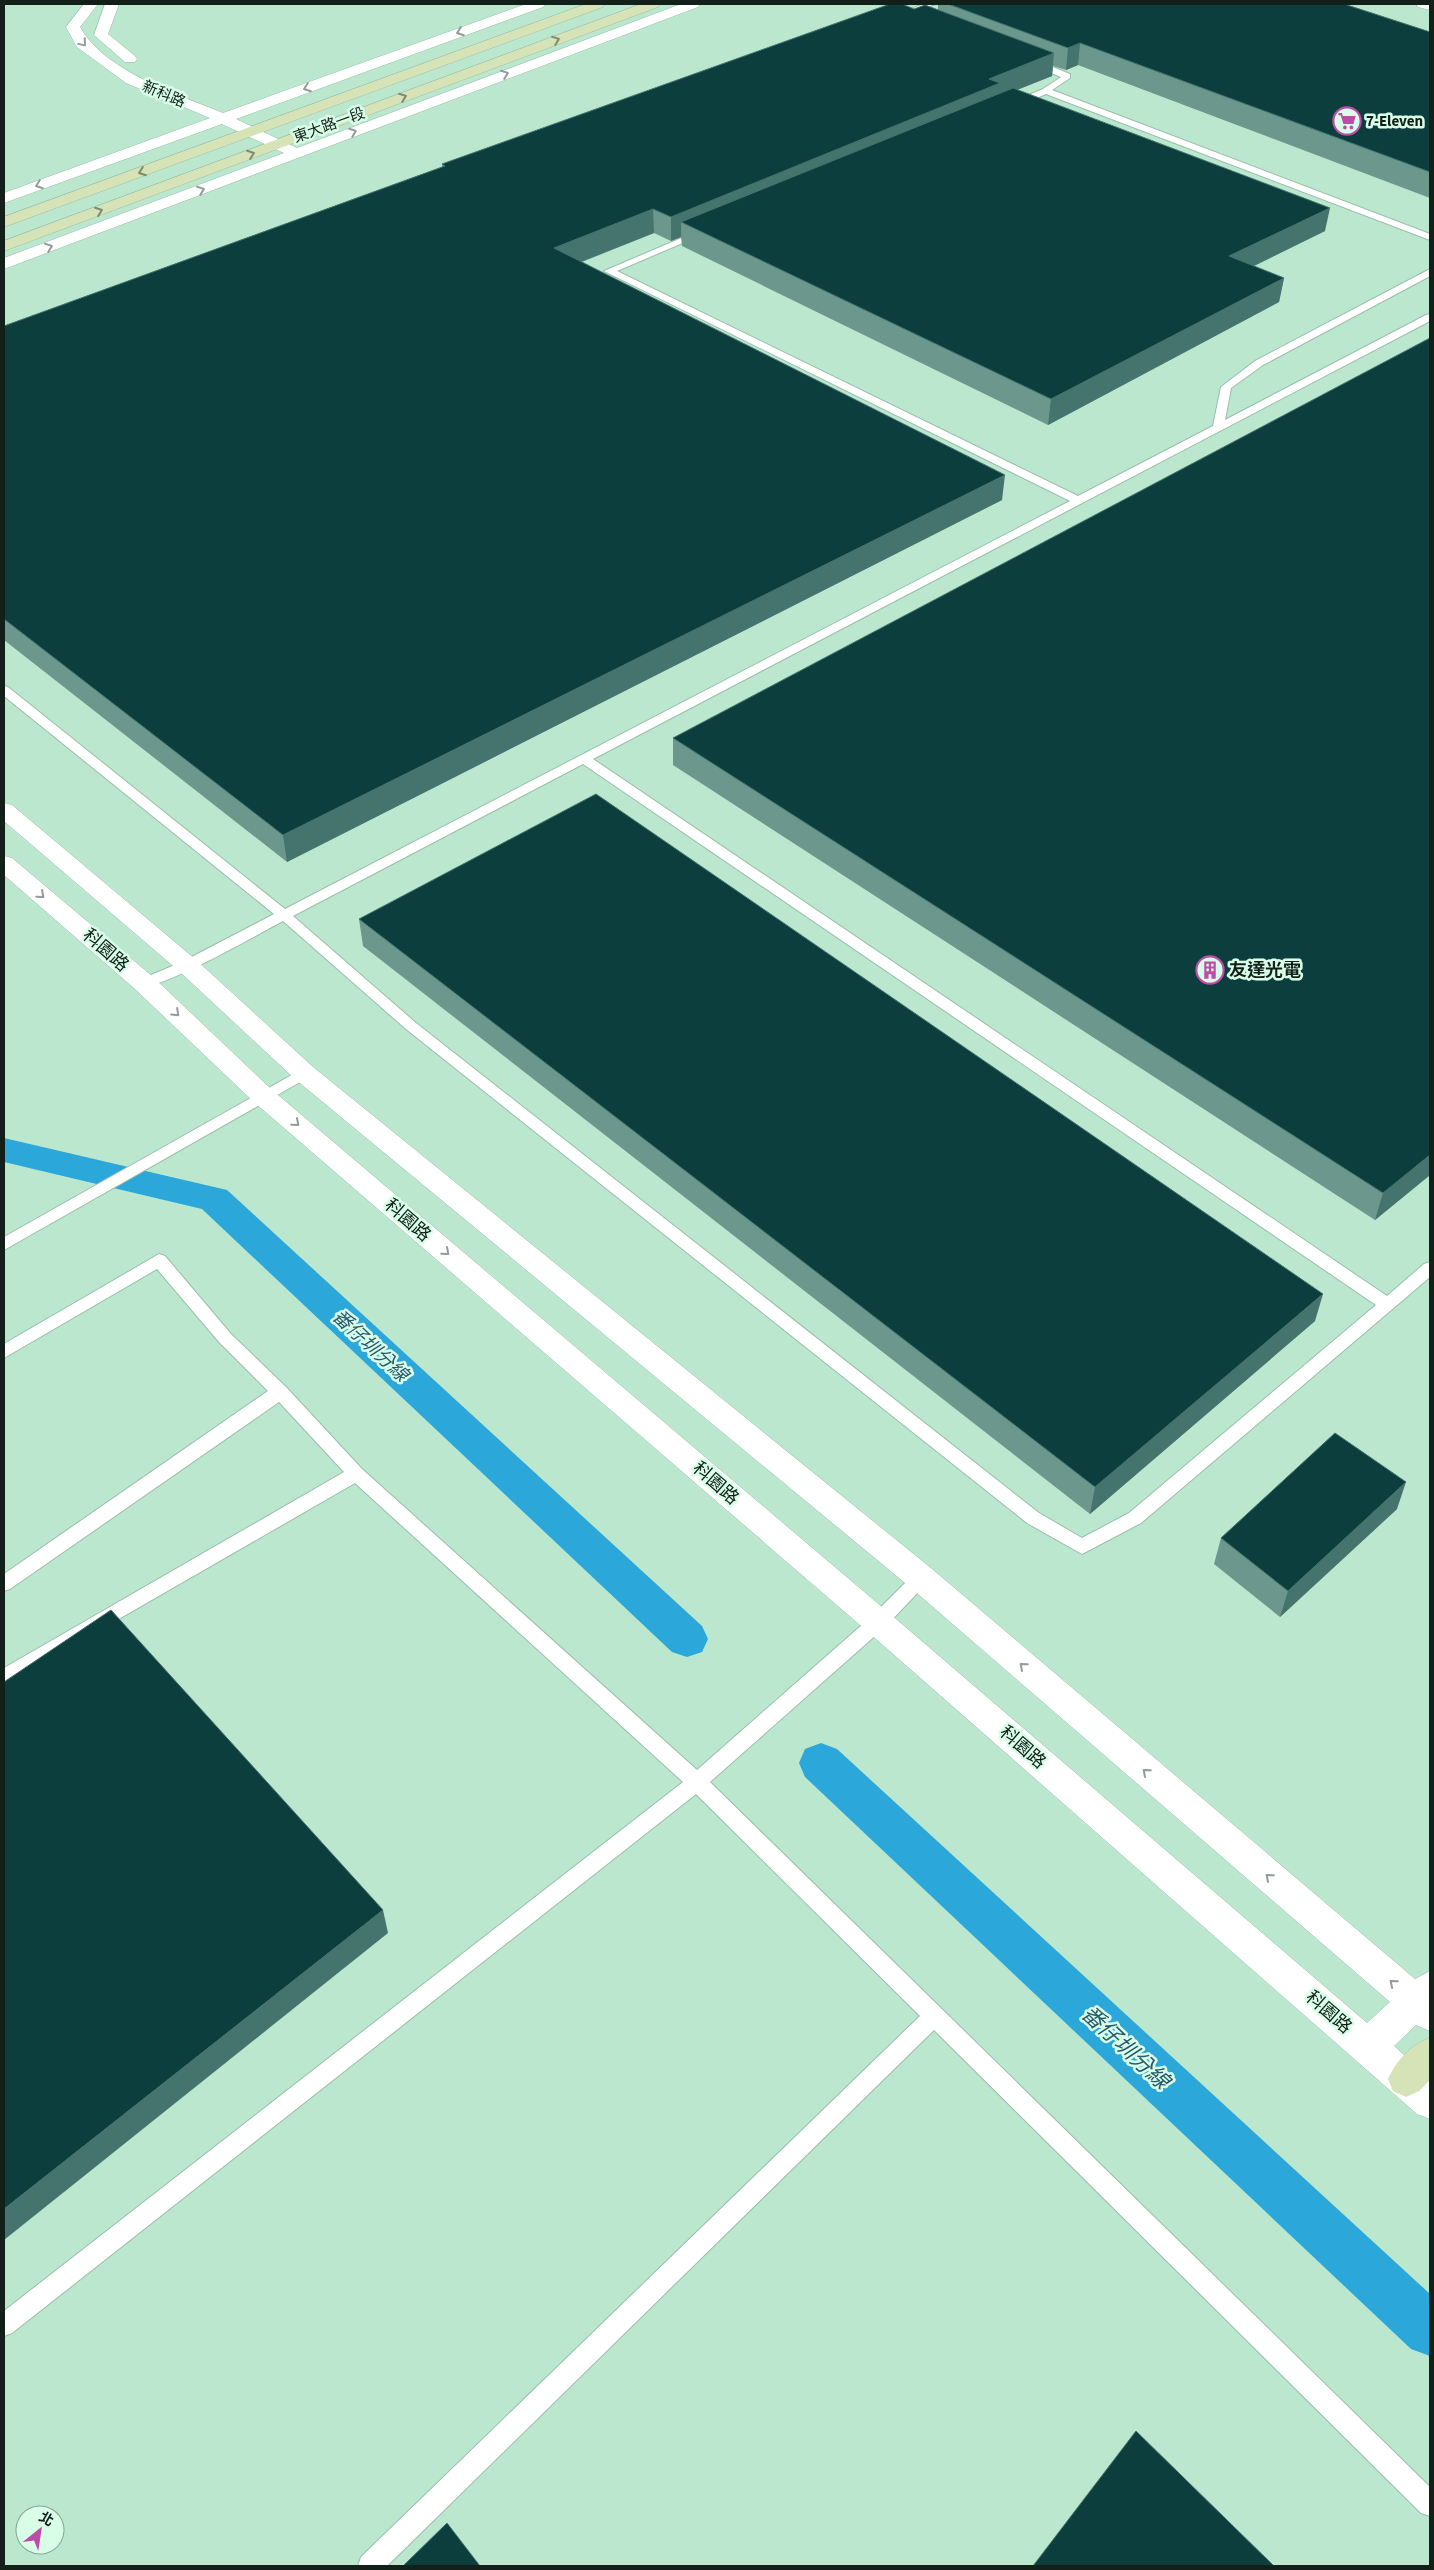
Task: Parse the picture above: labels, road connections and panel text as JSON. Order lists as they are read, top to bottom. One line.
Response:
{"streets":{"street":["新科路","東大路一段","科園路"]},"crossings":[["新科路","東大路一段"]],"one_way":["新科路"],"water":["番仔圳分線"],"places":{"supermarket":["7-Eleven"],"building":["友達光電"]},"north":"top right"}
